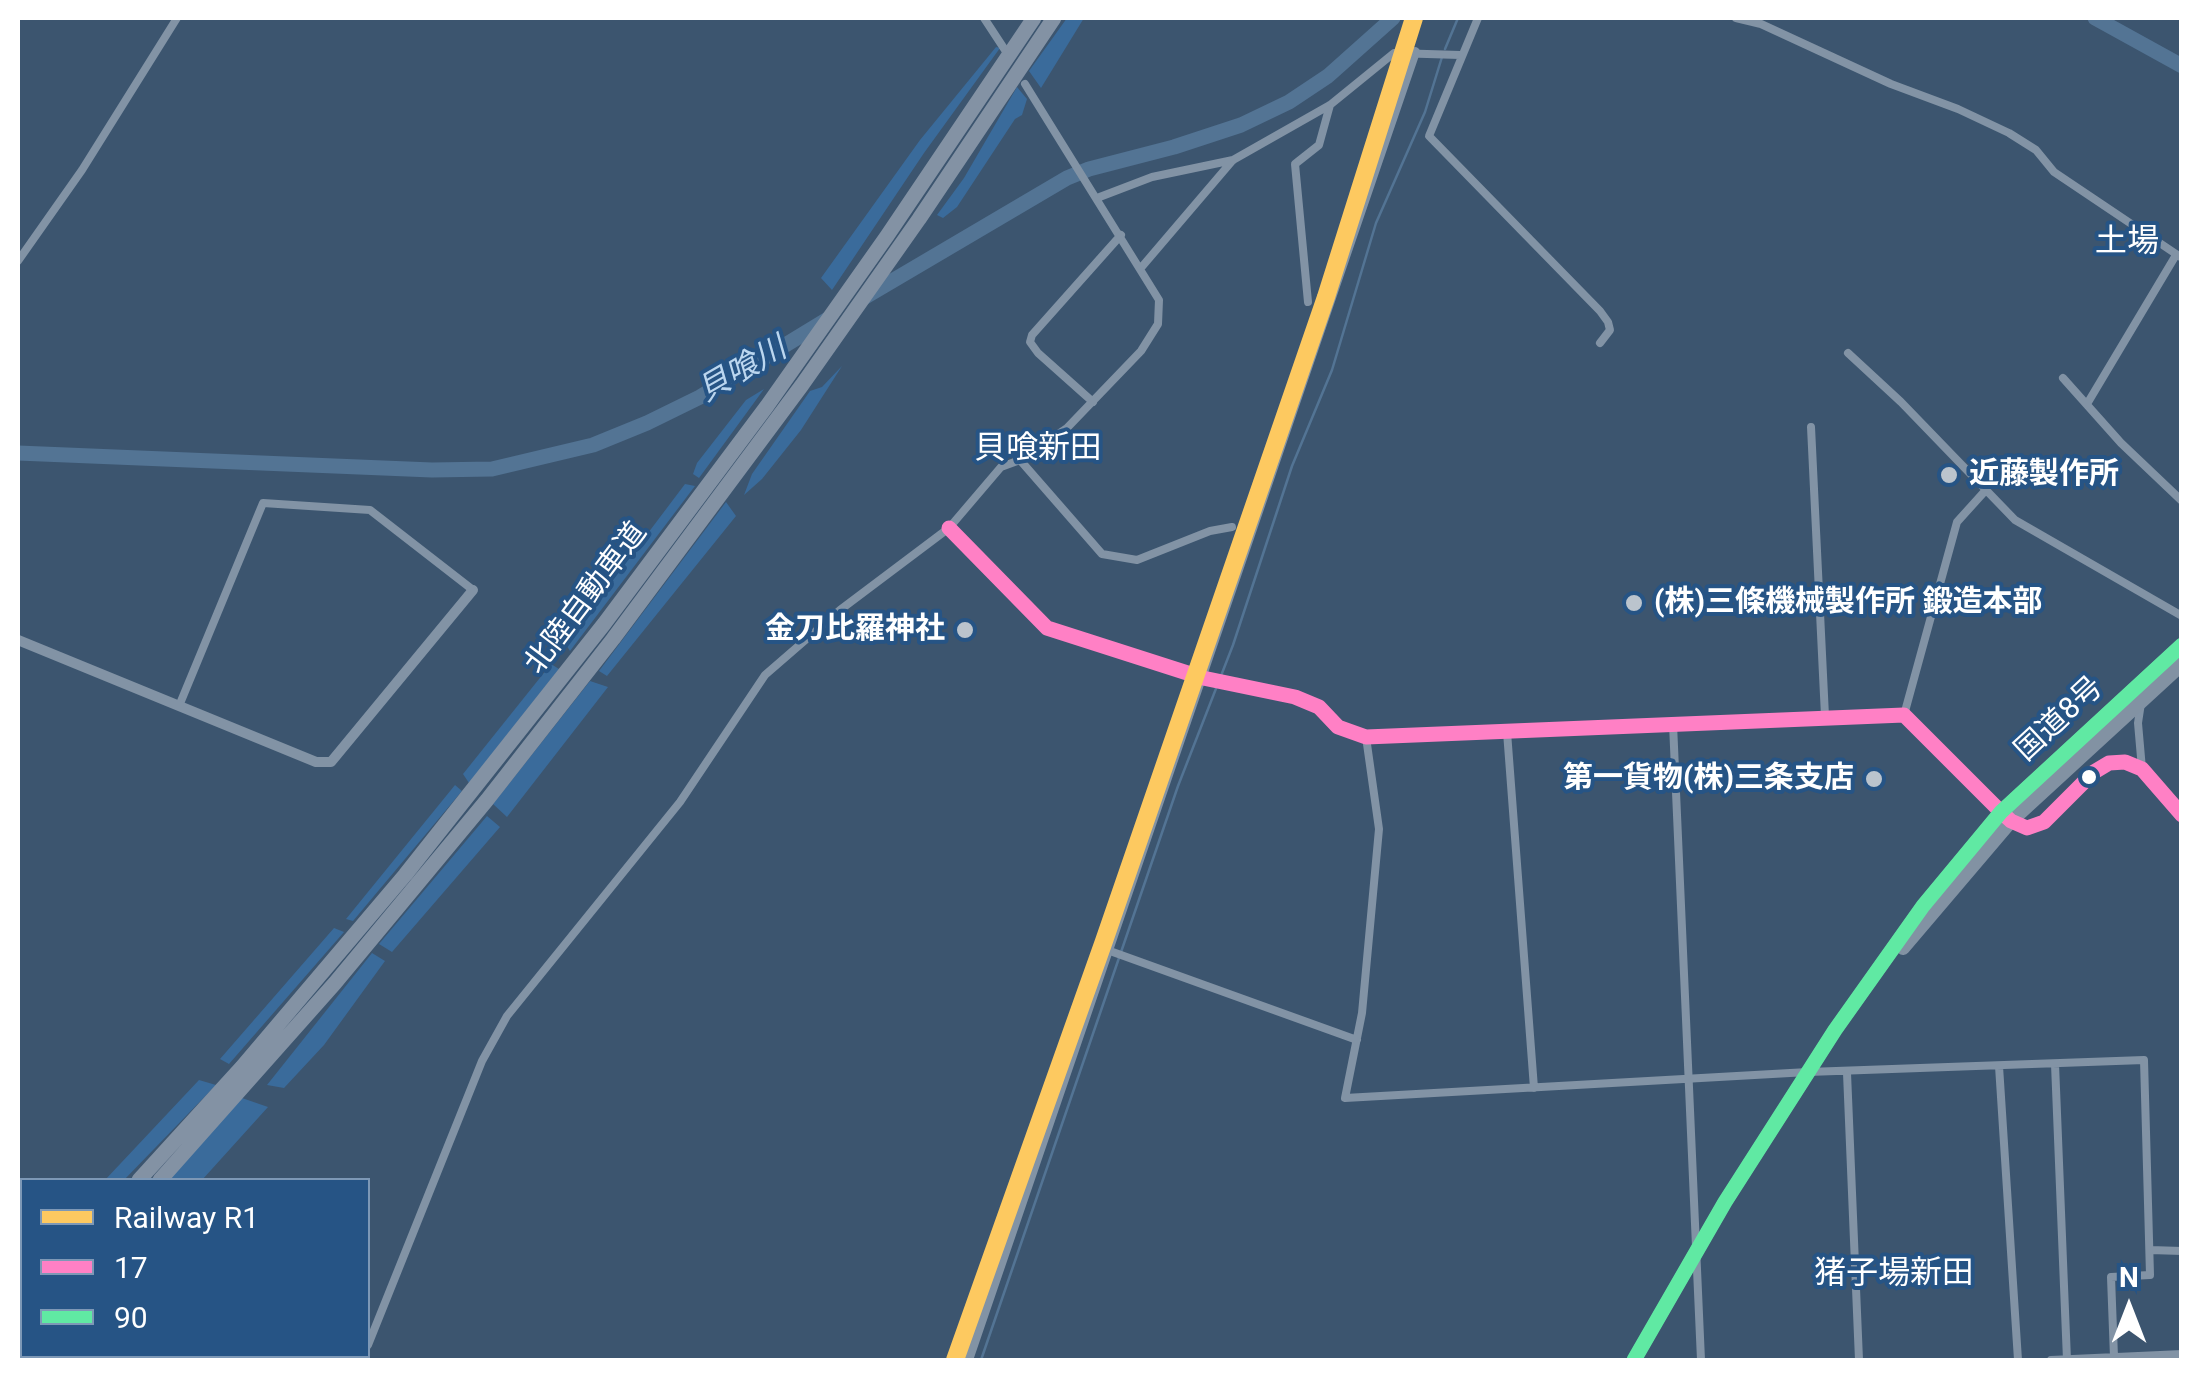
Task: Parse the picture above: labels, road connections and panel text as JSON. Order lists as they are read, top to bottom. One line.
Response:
{"streets":{"highway":["北陸自動車道","国道8号"]},"districts":["土場","貝喰新田","猪子場新田"],"water":["貝喰川"],"places":["近藤製作所","(株)三條機械製作所 鍛造本部","金刀比羅神社","第一貨物(株)三条支店"],"lines":["rail line R1","transit line 17","transit line 90"],"legend":["Railway R1","17","90"],"north":"top"}
